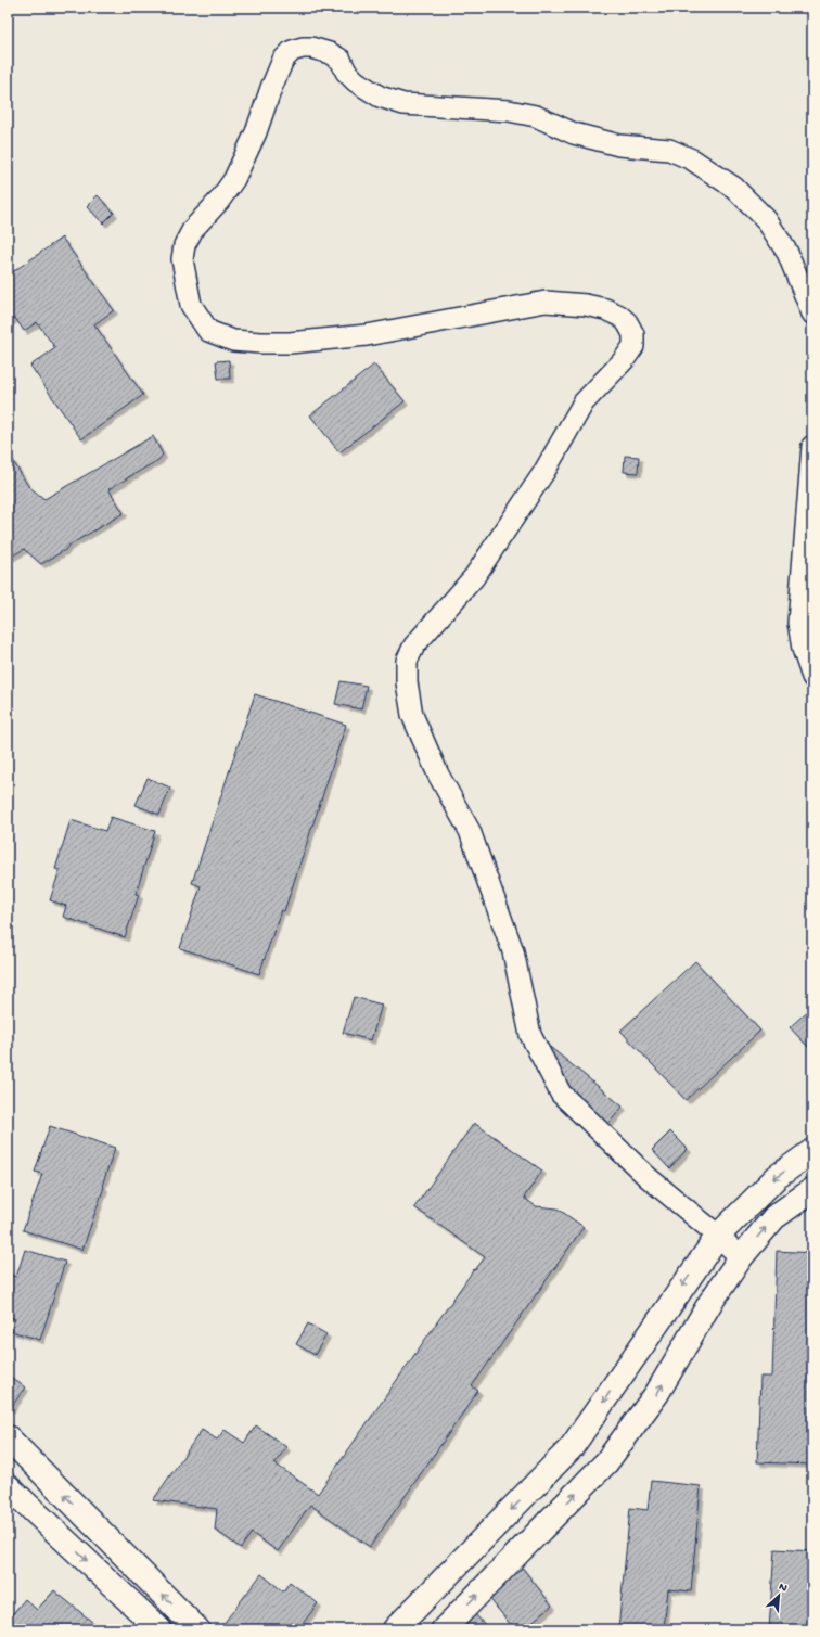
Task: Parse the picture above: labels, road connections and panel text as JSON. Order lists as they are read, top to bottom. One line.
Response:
{"north":"top right"}
